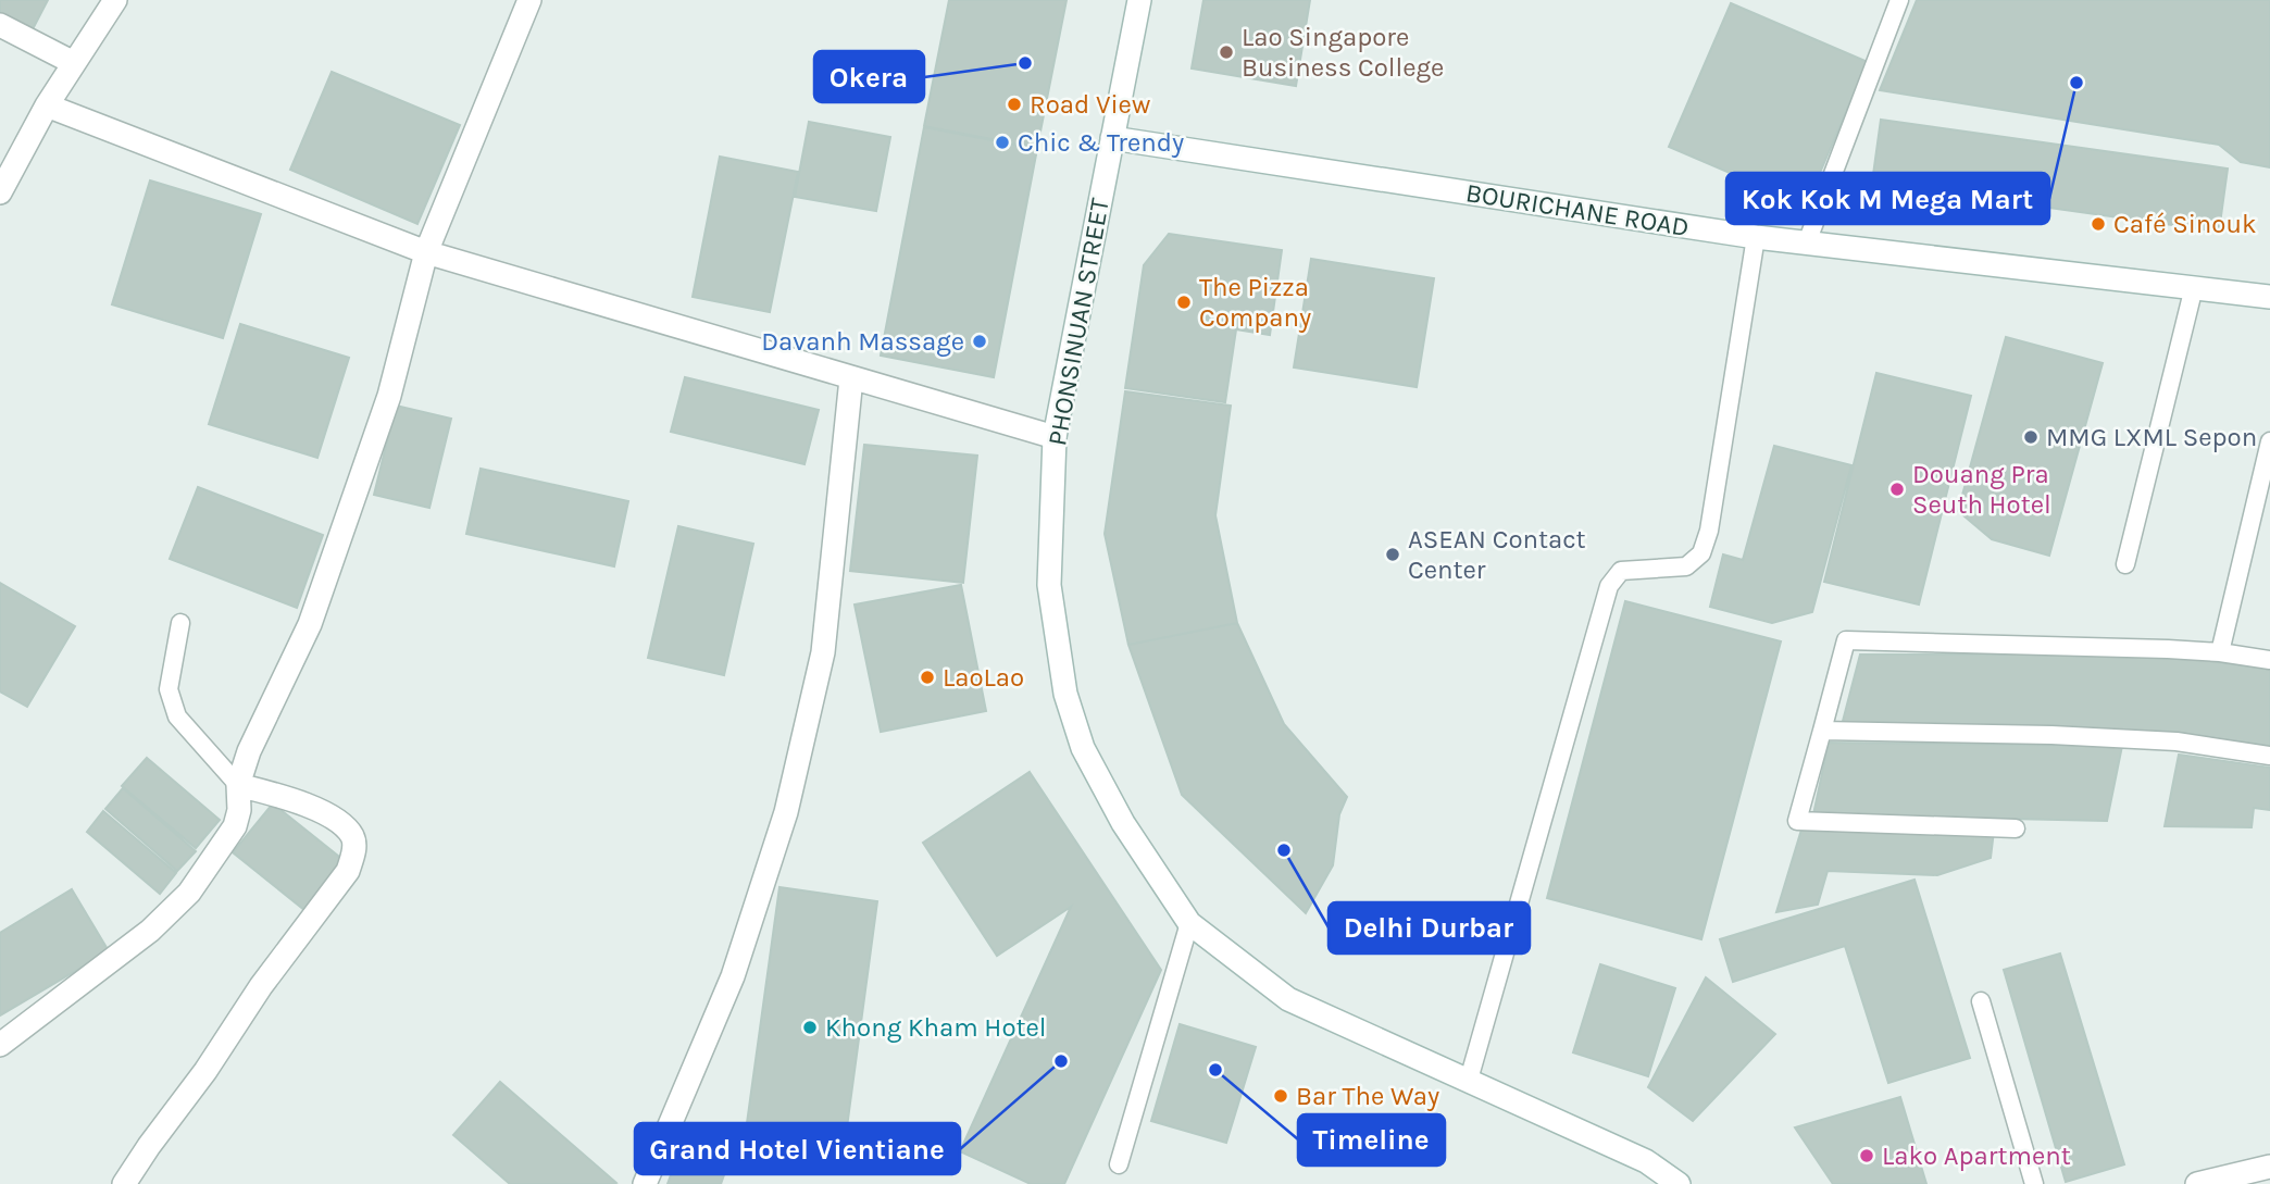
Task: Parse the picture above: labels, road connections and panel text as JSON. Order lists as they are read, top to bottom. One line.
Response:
{"streets":{"street":["BOURICHANE ROAD","PHONSINUAN STREET"]},"crossings":[["BOURICHANE ROAD","PHONSINUAN STREET"]],"places":["Lao Singapore Business College","Okera","Kok Kok M Mega Mart","Road View","Chic & Trendy","Café Sinouk","The Pizza Company","Davanh Massage","MMG LXML Sepon","Douang Pra Seuth Hotel","ASEAN Contact Center","LaoLao","Delhi Durbar","Khong Kham Hotel","Grand Hotel Vientiane","Timeline","Bar The Way","Lako Apartment"]}
